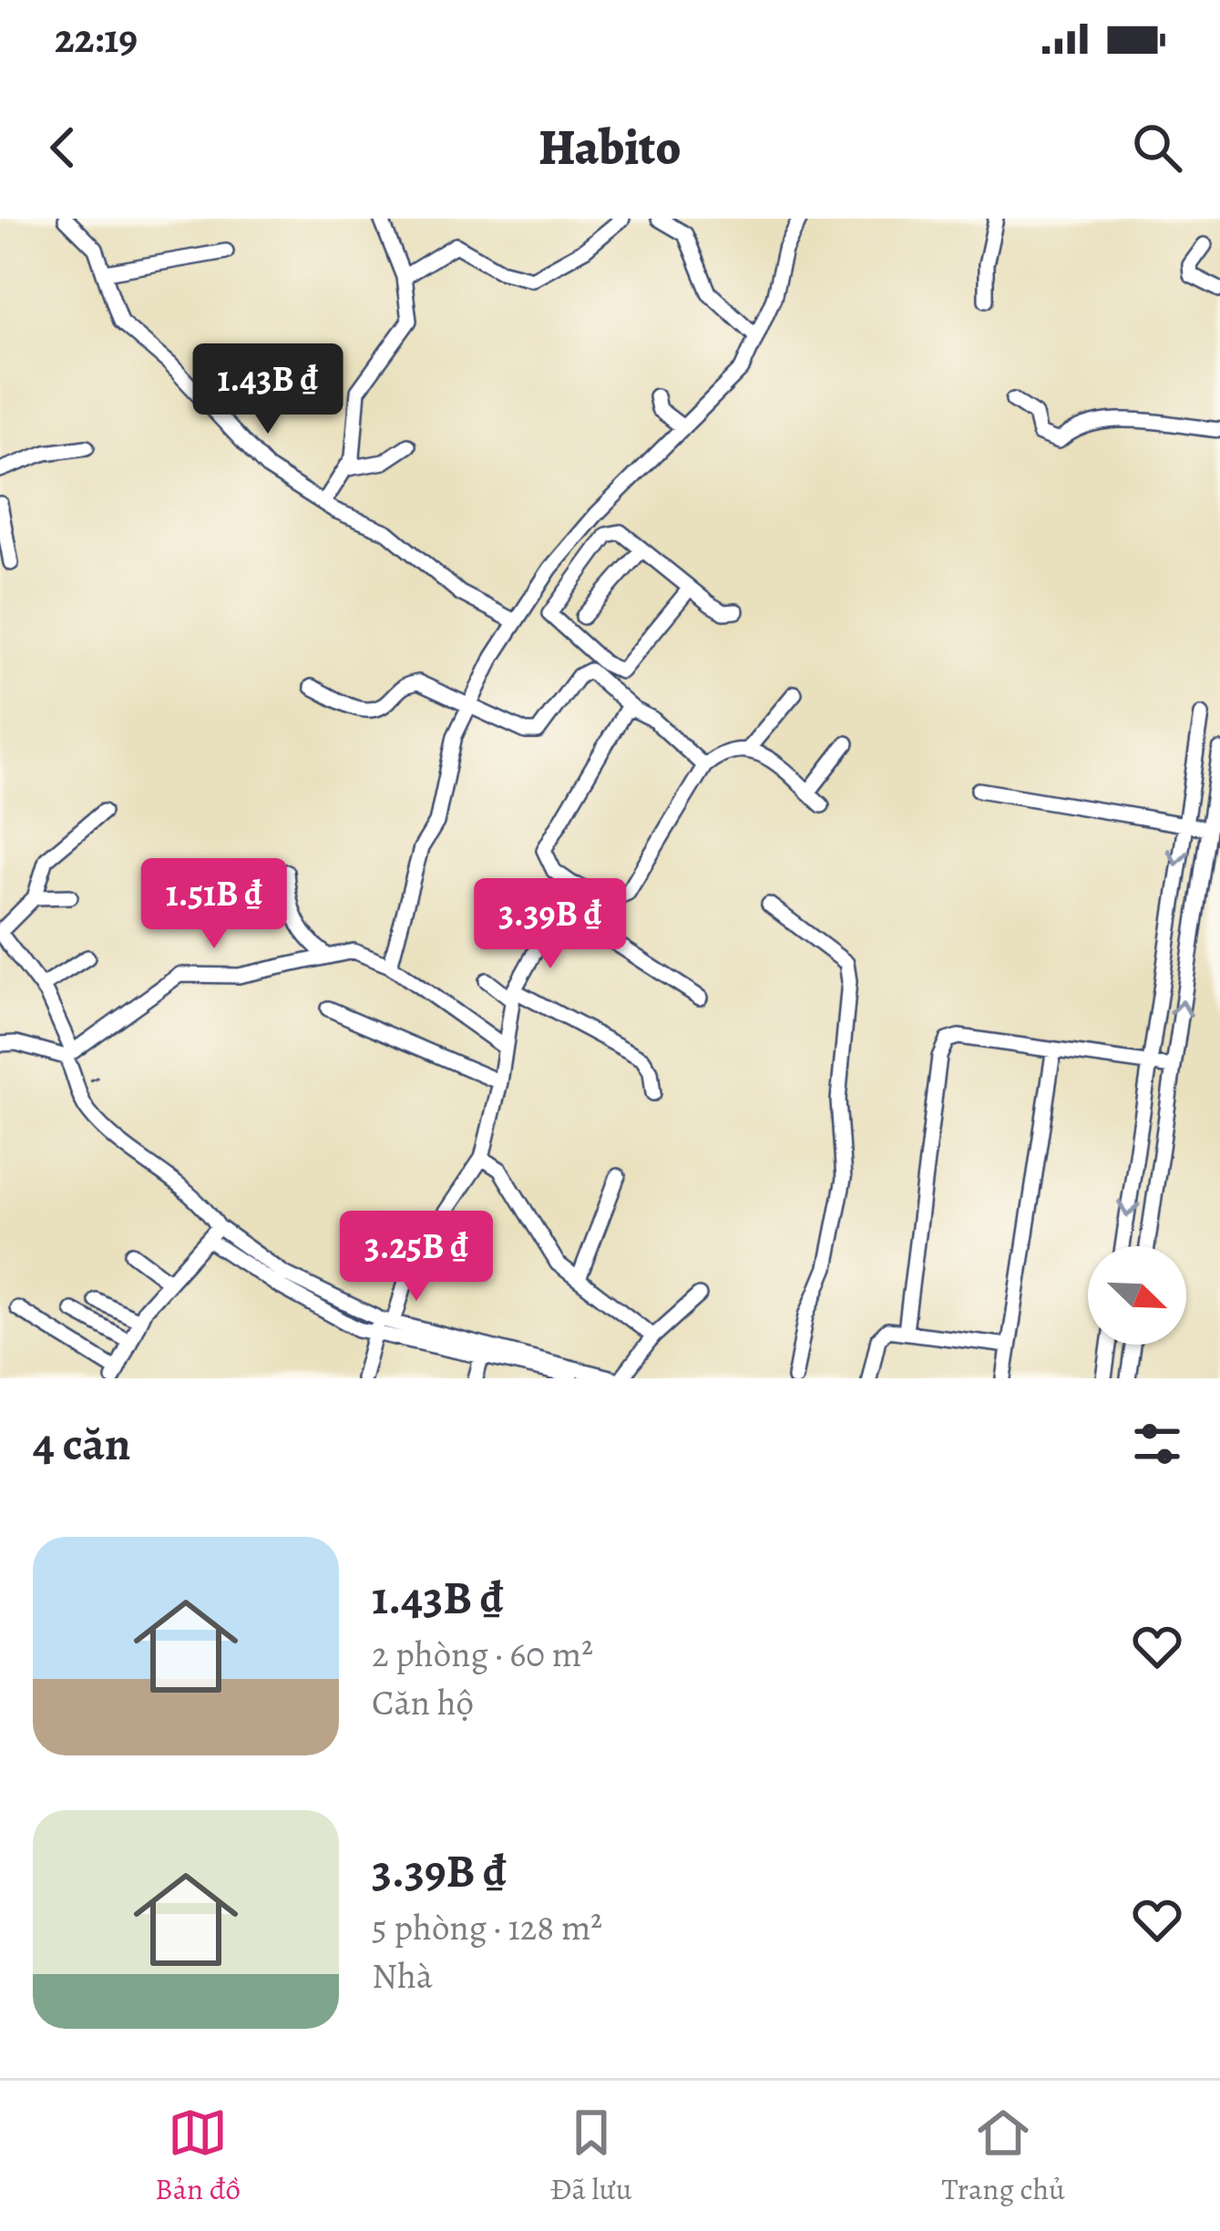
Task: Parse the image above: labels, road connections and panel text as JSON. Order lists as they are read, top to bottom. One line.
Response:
{"north":"bottom right","page":{"status":"22:19","header":"Habito","price":["1.43B ₫","1.51B ₫","3.39B ₫","3.25B ₫"],"heading":"4 căn","list":[{"name":"1.43B ₫","note":"2 phòng · 60 m² · Căn hộ"},{"name":"3.39B ₫","note":"5 phòng · 128 m² · Nhà"}],"tabs":["Bản đồ","Đã lưu","Trang chủ"]}}
